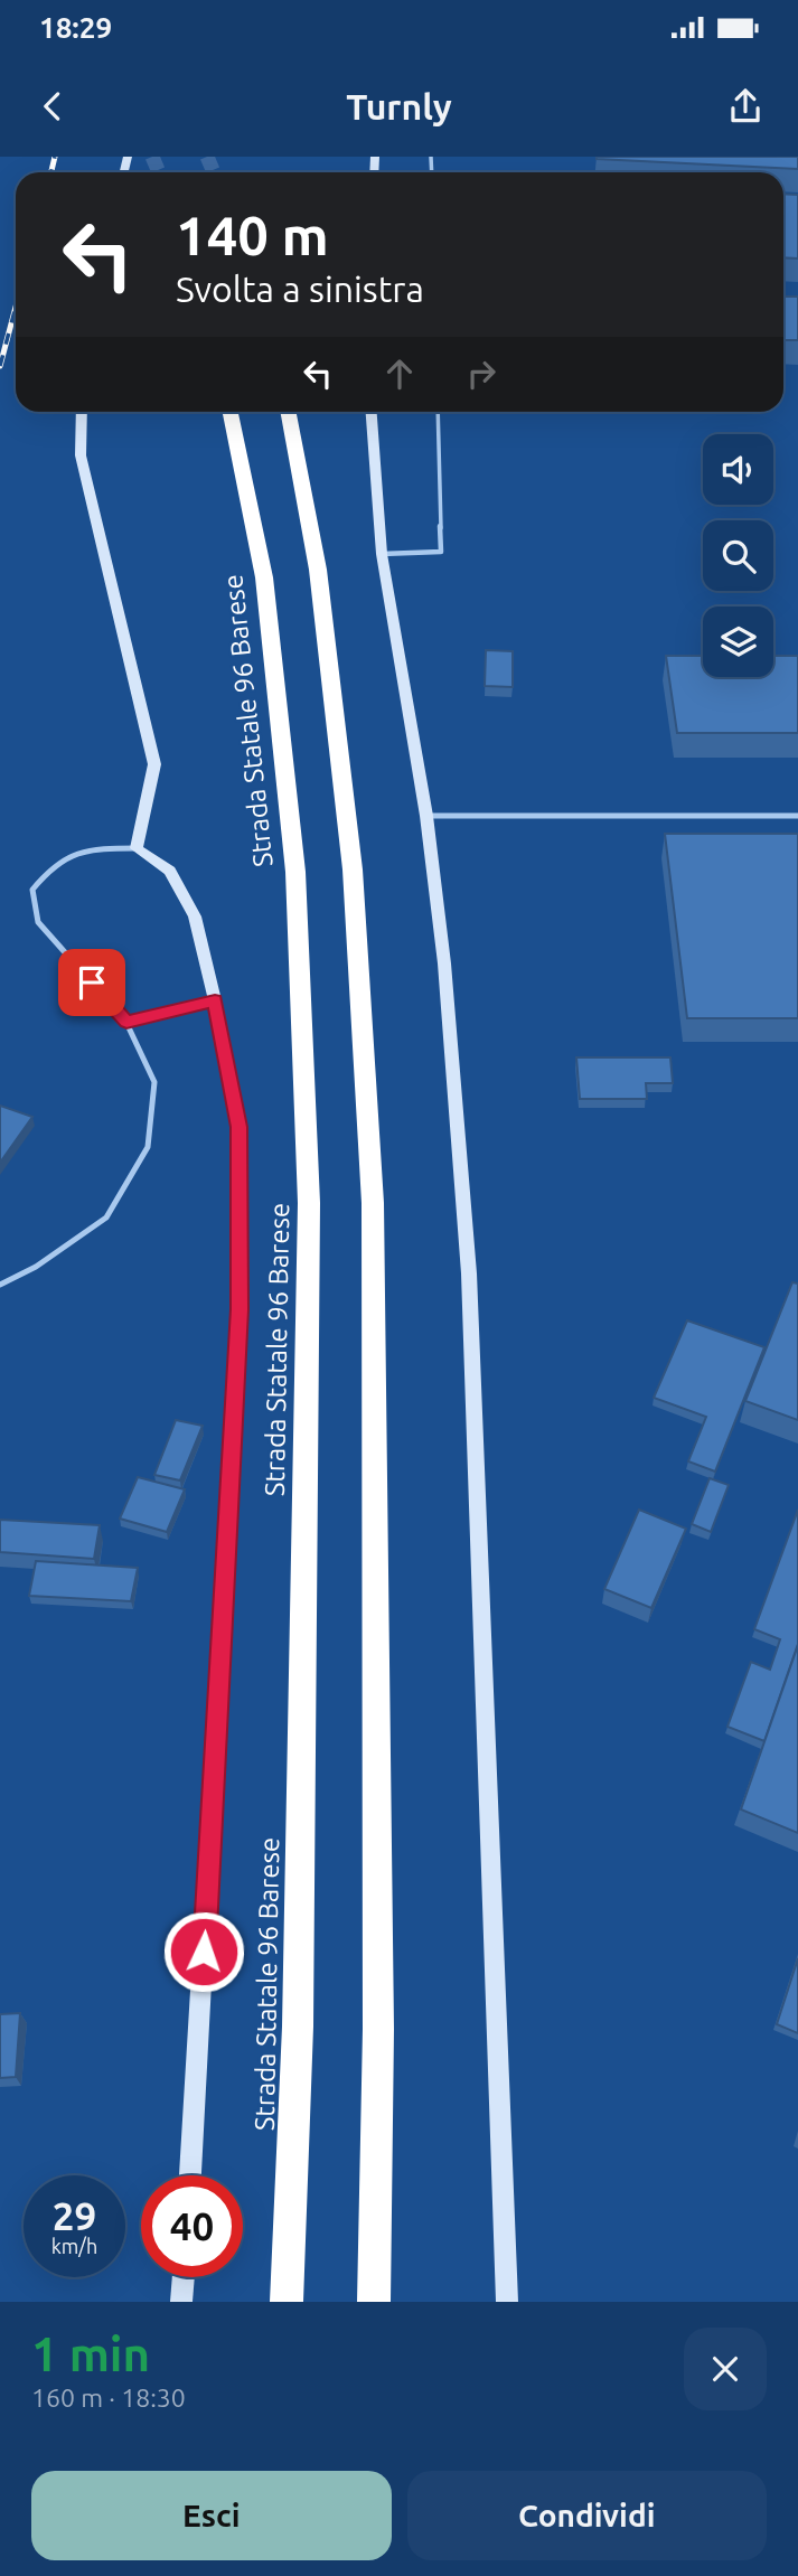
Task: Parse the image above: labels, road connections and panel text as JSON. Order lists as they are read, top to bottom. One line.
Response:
{"streets":{"highway":["Strada Statale 96 Barese"]},"page":{"status":"18:29","header":"Turnly","turn":["140 m","Svolta a sinistra"],"speed":"29 km/h","limit":"40","heading":["1 min","160 m · 18:30"],"buttons":["Esci","Condividi"]}}
